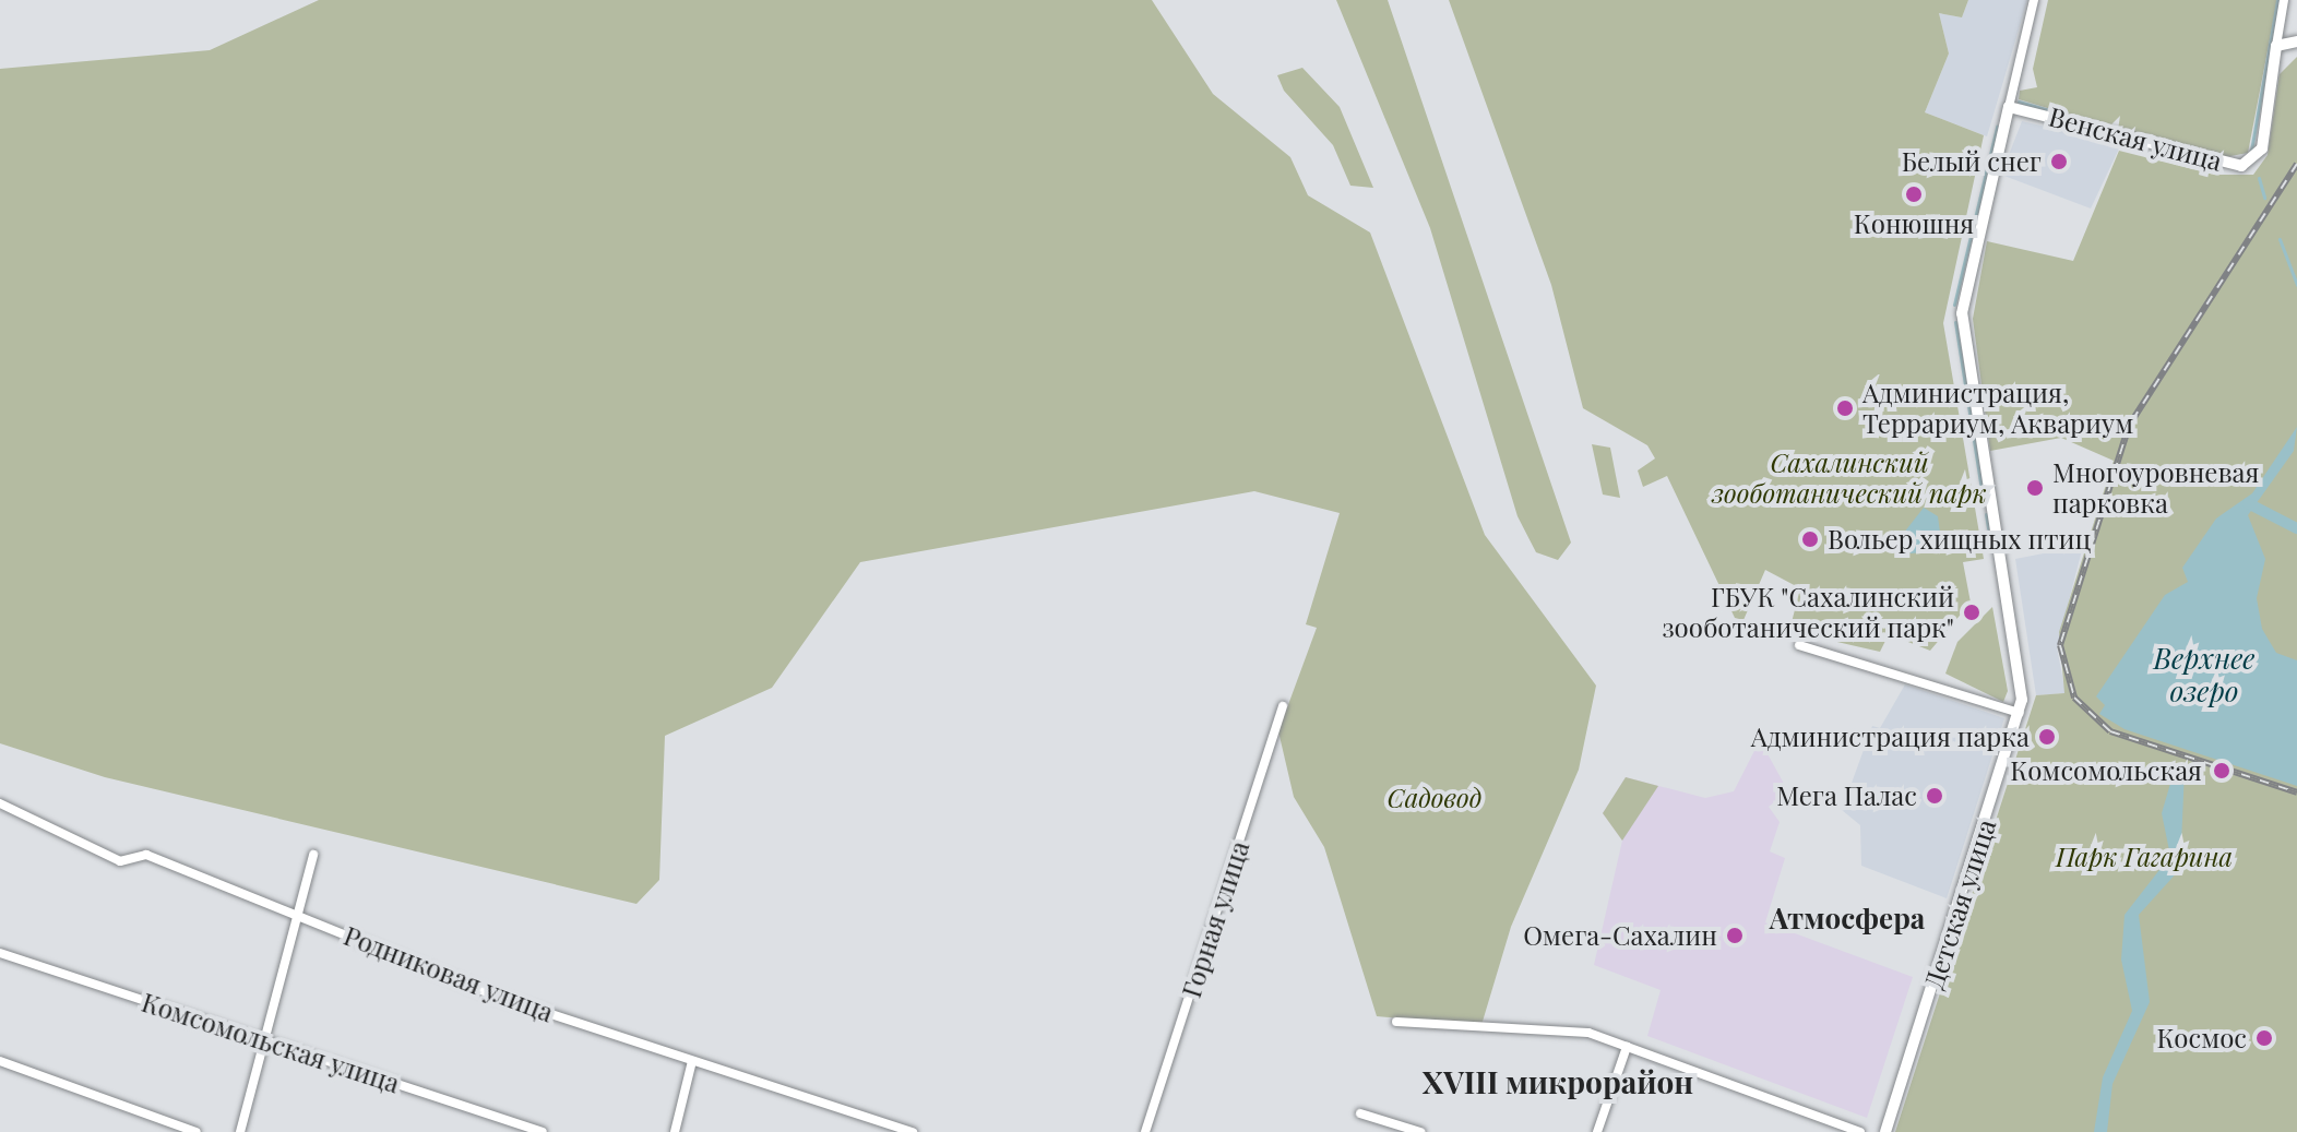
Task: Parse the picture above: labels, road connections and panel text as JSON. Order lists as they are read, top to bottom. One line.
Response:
{"streets":{"street":["Венская улица","Детская улица","Горная улица","Родниковая улица","Комсомольская улица"]},"crossings":[["Венская улица","Детская улица"]],"districts":["Атмосфера","XVIII микрорайон"],"water":["Верхнее озеро"],"parks":["Сахалинский зооботанический парк","Садовод","Парк Гагарина"],"places":["Белый снег","Конюшня","Администрация, Террариум, Аквариум","Многоуровневая парковка","Вольер хищных птиц","ГБУК \"Сахалинский зооботанический парк\"","Администрация парка","Комсомольская","Мега Палас","Омега-Сахалин","Космос"]}
